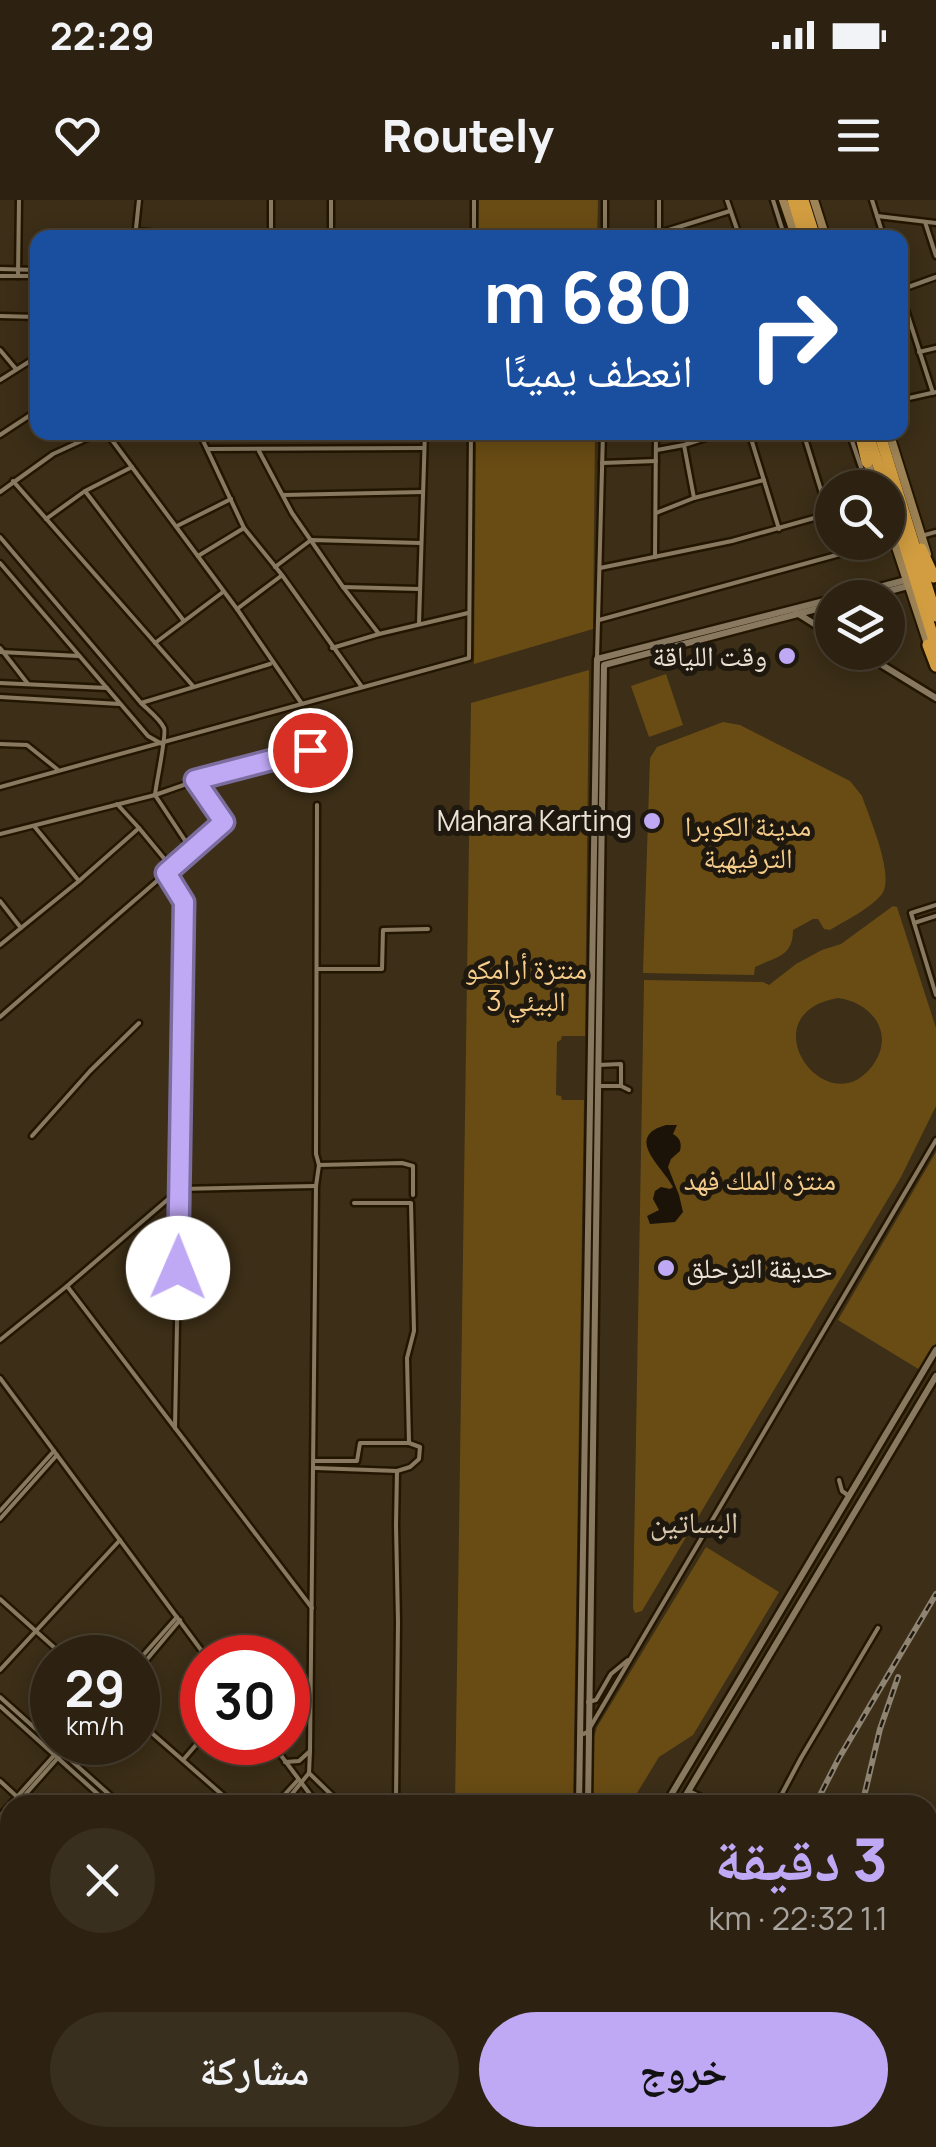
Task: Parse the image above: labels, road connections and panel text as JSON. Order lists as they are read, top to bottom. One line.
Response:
{"districts":["البساتين"],"parks":["مدينة الكوبرا الترفيهية","منتزة أرامكو البيئي 3","منتزه الملك فهد"],"places":["وقت اللياقة","Mahara Karting","حديقة التزحلق"],"page":{"status":"22:29","header":"Routely","turn":["680 m","انعطف يمينًا"],"speed":"29 km/h","limit":"30","heading":["3 دقيقة","1.1 km · 22:32"],"buttons":["خروج","مشاركة"]}}
